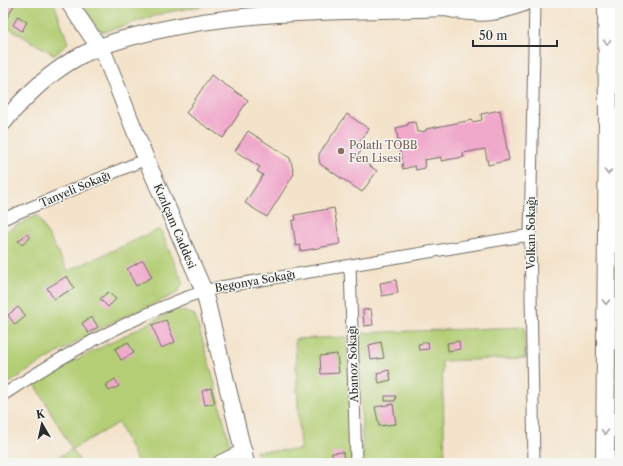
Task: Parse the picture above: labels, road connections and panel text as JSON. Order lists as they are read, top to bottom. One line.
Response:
{"streets":{"street":["Tanyeli Sokağı","Kızılçam Caddesi","Volkan Sokağı","Begonya Sokağı","Abanoz Sokağı"]},"crossings":[["Tanyeli Sokağı","Kızılçam Caddesi"],["Kızılçam Caddesi","Begonya Sokağı"],["Volkan Sokağı","Begonya Sokağı"],["Begonya Sokağı","Abanoz Sokağı"]],"places":["Polatlı TOBB Fen Lisesi"],"scale_bar":"50 m","north":"top"}
